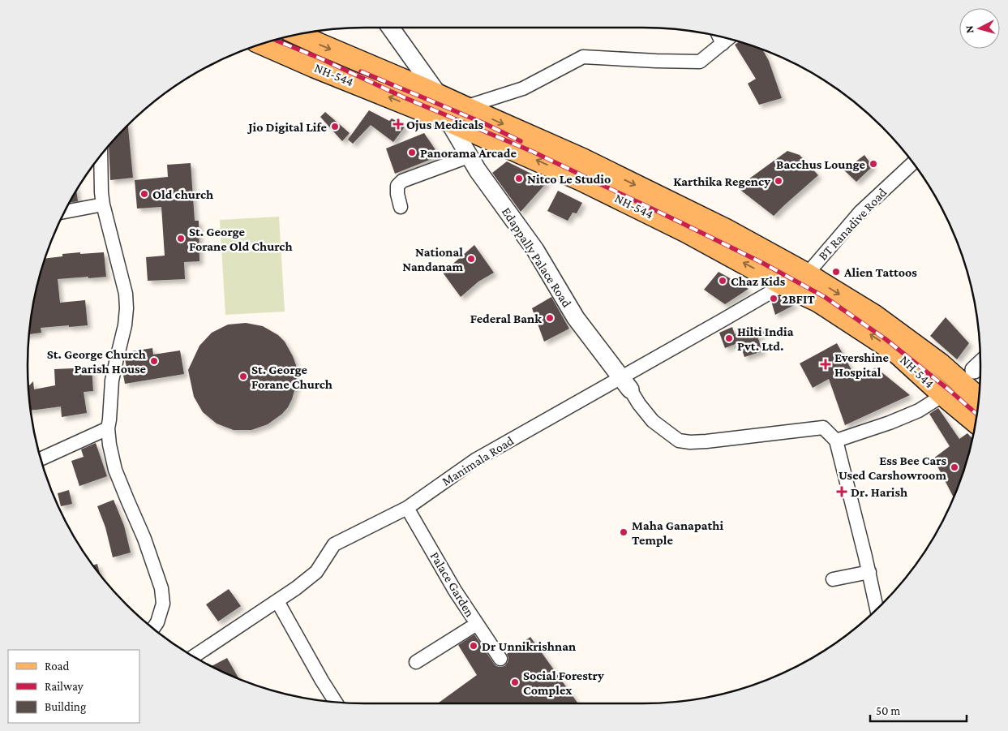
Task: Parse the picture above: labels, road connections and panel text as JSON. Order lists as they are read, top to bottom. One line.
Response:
{"streets":{"main road":["NH-544"],"street":["BT Ranadive Road","Edappally Palace Road","Manimala Road","Palace Garden"]},"crossings":[["NH-544","BT Ranadive Road"],["NH-544","Edappally Palace Road"],["NH-544","Manimala Road"],["BT Ranadive Road","Manimala Road"],["Edappally Palace Road","Manimala Road"],["Manimala Road","Palace Garden"]],"places":{"health":["Ojus Medicals","Evershine Hospital","Dr. Harish"],"other":["Jio Digital Life","Panorama Arcade","Bacchus Lounge","Nitco Le Studio","Karthika Regency","Old church","St. George Forane Old Church","National Nandanam","Alien Tattoos","Chaz Kids","2BFIT","Federal Bank","Hilti India Pvt. Ltd.","St. George Church Parish House","St. George Forane Church","Ess Bee Cars Used Carshowroom","Maha Ganapathi Temple","Dr Unnikrishnan","Social Forestry Complex"]},"legend":["Road","Railway","Building"],"scale_bar":"50 m","north":"left"}
